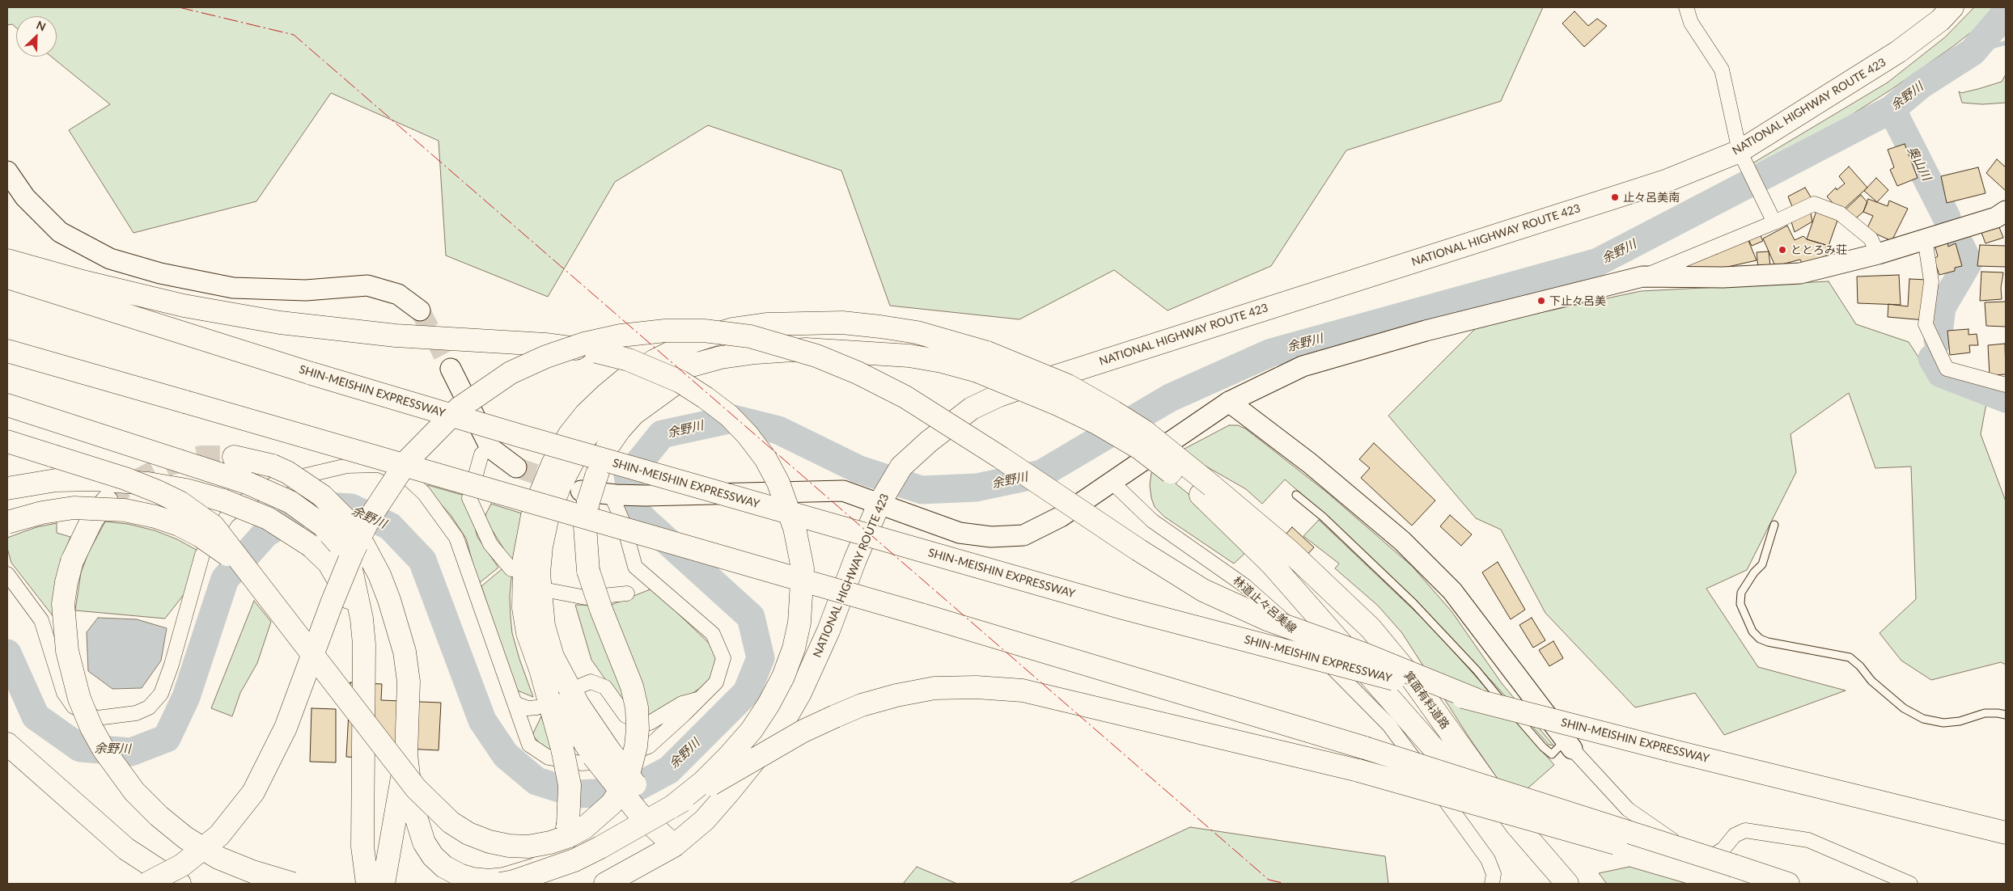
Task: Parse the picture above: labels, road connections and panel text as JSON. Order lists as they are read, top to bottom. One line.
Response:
{"streets":{"highway":["NATIONAL HIGHWAY ROUTE 423","SHIN-MEISHIN EXPRESSWAY","箕面有料道路"],"street":["林道止々呂美線"]},"water":["余野川","奥山川"],"places":["止々呂美南","ととろみ荘","下止々呂美"],"north":"top right"}
